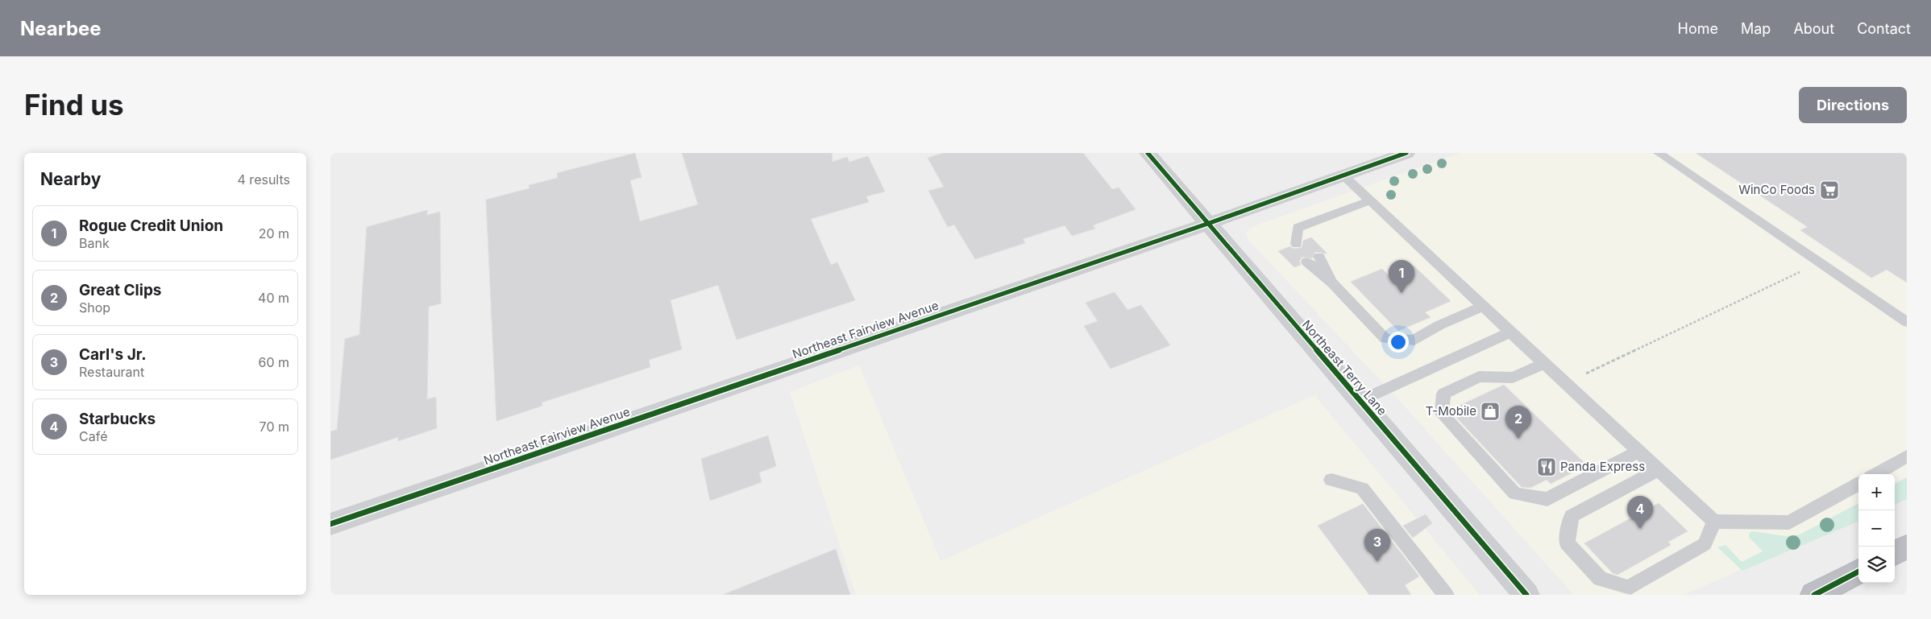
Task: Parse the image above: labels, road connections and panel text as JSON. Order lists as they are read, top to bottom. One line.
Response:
{"streets":{"street":["Northeast Fairview Avenue","Northeast Terry Lane"]},"crossings":[["Northeast Fairview Avenue","Northeast Terry Lane"]],"places":{"supermarket":["WinCo Foods"],"shop":["T-Mobile"],"restaurant":["Panda Express"]},"page":{"header":"Nearbee","nav":["Home","Map","About","Contact"],"buttons":"Directions","title":"Find us","heading":["Nearby","4 results"],"list":[{"mark":"1","name":"Rogue Credit Union","note":"Bank","value":"20 m"},{"mark":"2","name":"Great Clips","note":"Shop","value":"40 m"},{"mark":"3","name":"Carl's Jr.","note":"Restaurant","value":"60 m"},{"mark":"4","name":"Starbucks","note":"Café","value":"70 m"}],"pins":["1","2","4","3"],"map_buttons":["+","−"]}}
